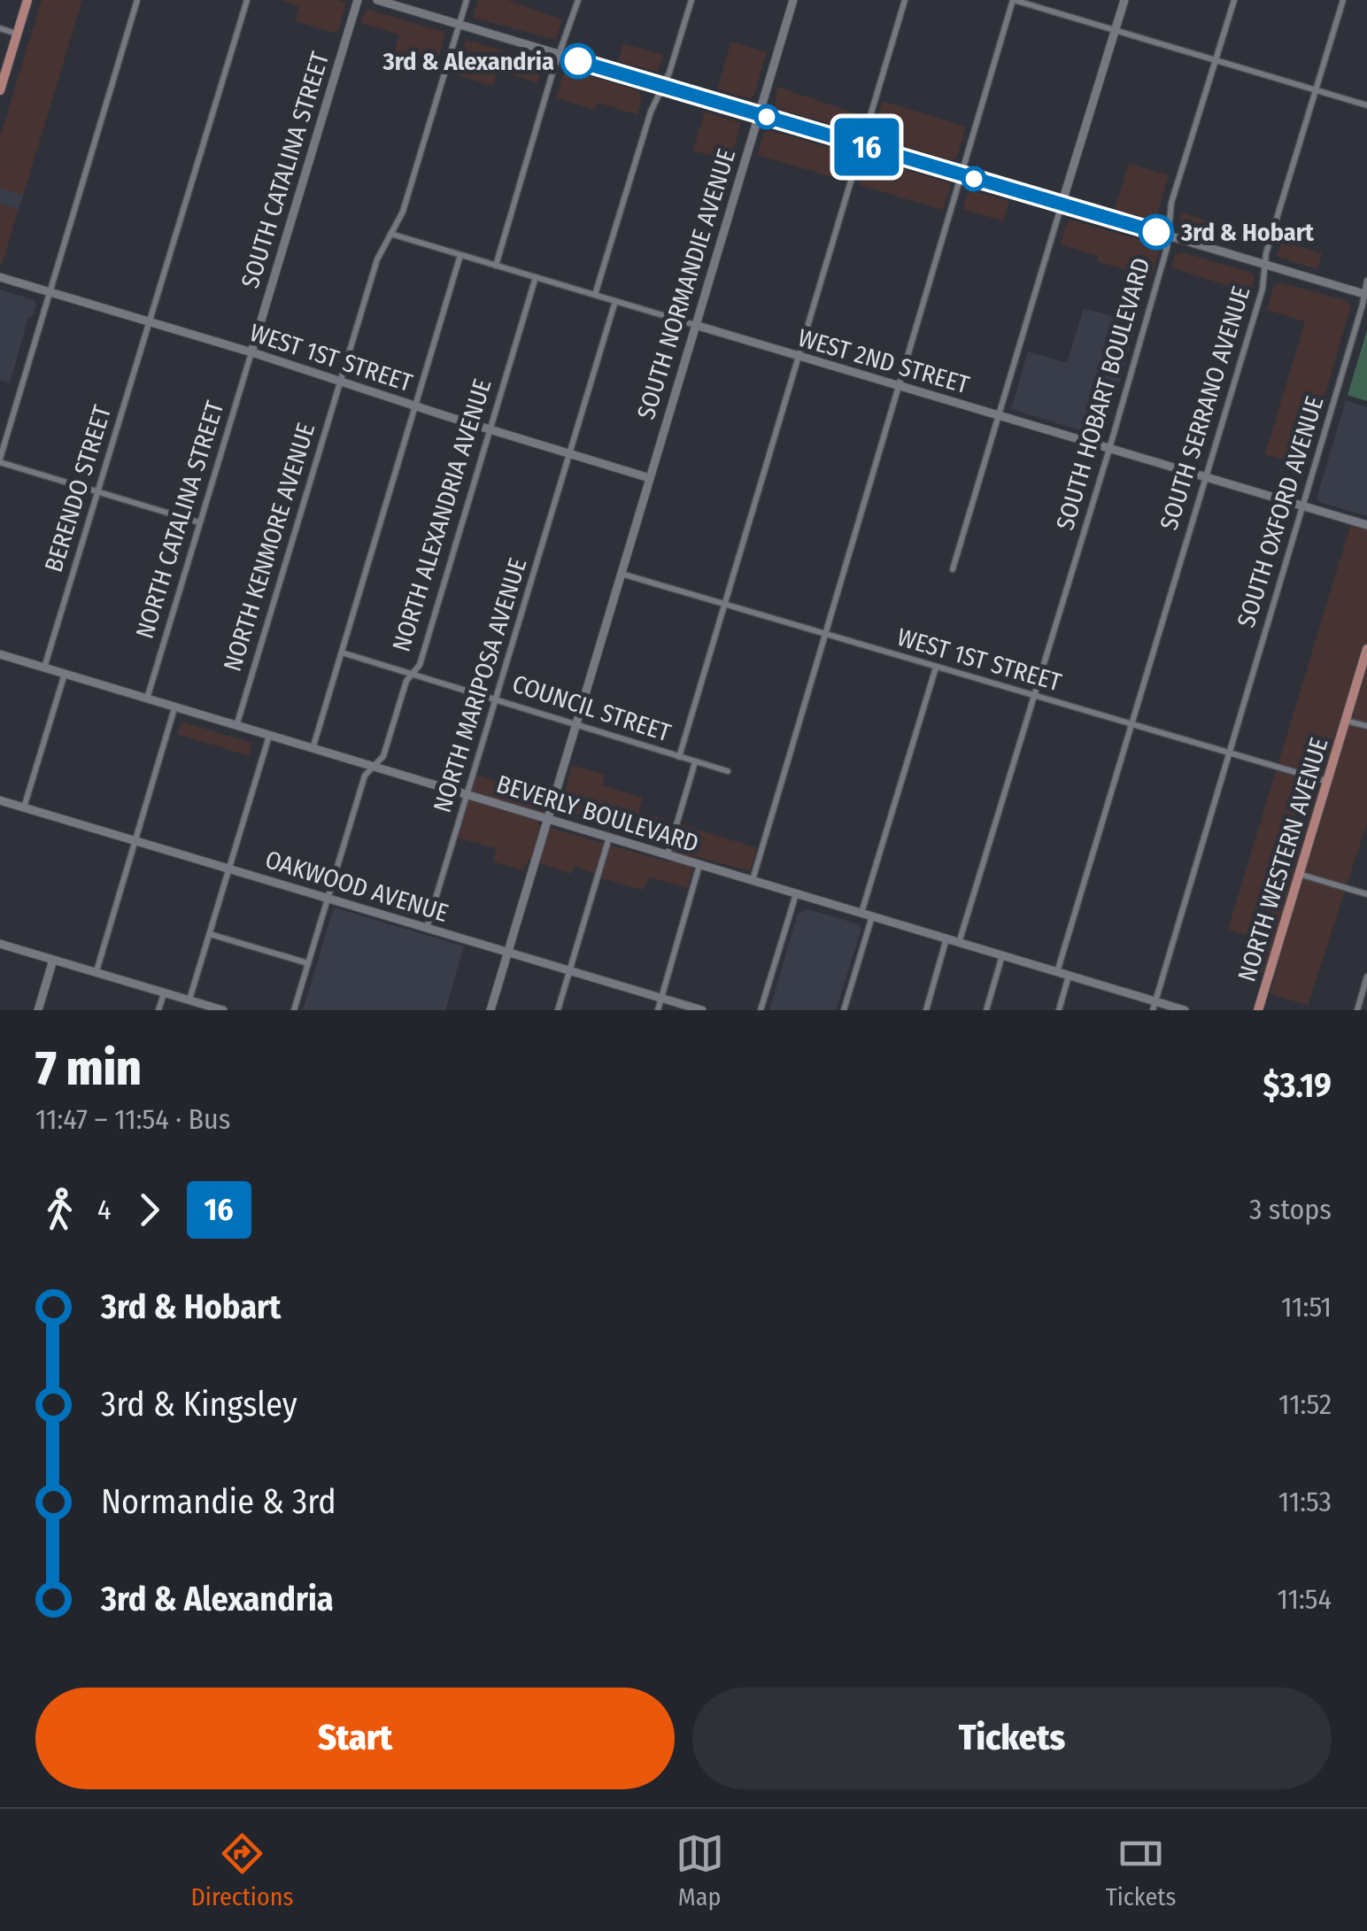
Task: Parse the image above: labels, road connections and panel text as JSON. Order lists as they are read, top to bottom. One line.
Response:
{"streets":{"main road":["SOUTH CATALINA STREET","SOUTH NORMANDIE AVENUE","WEST 1ST STREET","WEST 2ND STREET","BEVERLY BOULEVARD","NORTH WESTERN AVENUE","OAKWOOD AVENUE"],"street":["SOUTH HOBART BOULEVARD","SOUTH SERRANO AVENUE","BERENDO STREET","SOUTH OXFORD AVENUE","NORTH ALEXANDRIA AVENUE","NORTH CATALINA STREET","NORTH KENMORE AVENUE","NORTH MARIPOSA AVENUE","COUNCIL STREET"]},"crossings":[["SOUTH CATALINA STREET","WEST 1ST STREET"],["SOUTH CATALINA STREET","NORTH CATALINA STREET"],["SOUTH NORMANDIE AVENUE","WEST 1ST STREET"],["SOUTH NORMANDIE AVENUE","WEST 2ND STREET"],["SOUTH NORMANDIE AVENUE","COUNCIL STREET"],["SOUTH NORMANDIE AVENUE","BEVERLY BOULEVARD"],["SOUTH NORMANDIE AVENUE","OAKWOOD AVENUE"],["WEST 1ST STREET","SOUTH HOBART BOULEVARD"],["WEST 1ST STREET","SOUTH SERRANO AVENUE"],["WEST 1ST STREET","BERENDO STREET"],["WEST 1ST STREET","SOUTH OXFORD AVENUE"],["WEST 1ST STREET","NORTH ALEXANDRIA AVENUE"],["WEST 1ST STREET","NORTH CATALINA STREET"],["WEST 1ST STREET","NORTH KENMORE AVENUE"],["WEST 1ST STREET","NORTH MARIPOSA AVENUE"],["WEST 1ST STREET","NORTH WESTERN AVENUE"],["WEST 2ND STREET","SOUTH HOBART BOULEVARD"],["WEST 2ND STREET","SOUTH SERRANO AVENUE"],["WEST 2ND STREET","SOUTH OXFORD AVENUE"],["WEST 2ND STREET","NORTH ALEXANDRIA AVENUE"],["WEST 2ND STREET","NORTH KENMORE AVENUE"],["WEST 2ND STREET","NORTH MARIPOSA AVENUE"],["SOUTH HOBART BOULEVARD","BEVERLY BOULEVARD"],["SOUTH SERRANO AVENUE","BEVERLY BOULEVARD"],["BERENDO STREET","BEVERLY BOULEVARD"],["SOUTH OXFORD AVENUE","BEVERLY BOULEVARD"],["NORTH ALEXANDRIA AVENUE","COUNCIL STREET"],["NORTH ALEXANDRIA AVENUE","BEVERLY BOULEVARD"],["NORTH ALEXANDRIA AVENUE","OAKWOOD AVENUE"],["NORTH CATALINA STREET","BEVERLY BOULEVARD"],["NORTH KENMORE AVENUE","BEVERLY BOULEVARD"],["NORTH MARIPOSA AVENUE","COUNCIL STREET"],["NORTH MARIPOSA AVENUE","BEVERLY BOULEVARD"],["NORTH MARIPOSA AVENUE","OAKWOOD AVENUE"]],"places":["3rd & Alexandria","3rd & Hobart"],"lines":["bus line 16"],"page":{"on_map":"16","heading":["7 min","11:47 – 11:54 · Bus","$3.19"],"legs":["4","16","3 stops"],"list":[{"name":"3rd & Hobart","value":"11:51"},{"name":"3rd & Kingsley","value":"11:52"},{"name":"Normandie & 3rd","value":"11:53"},{"name":"3rd & Alexandria","value":"11:54"}],"buttons":["Start","Tickets"],"tabs":["Directions","Map","Tickets"]}}
